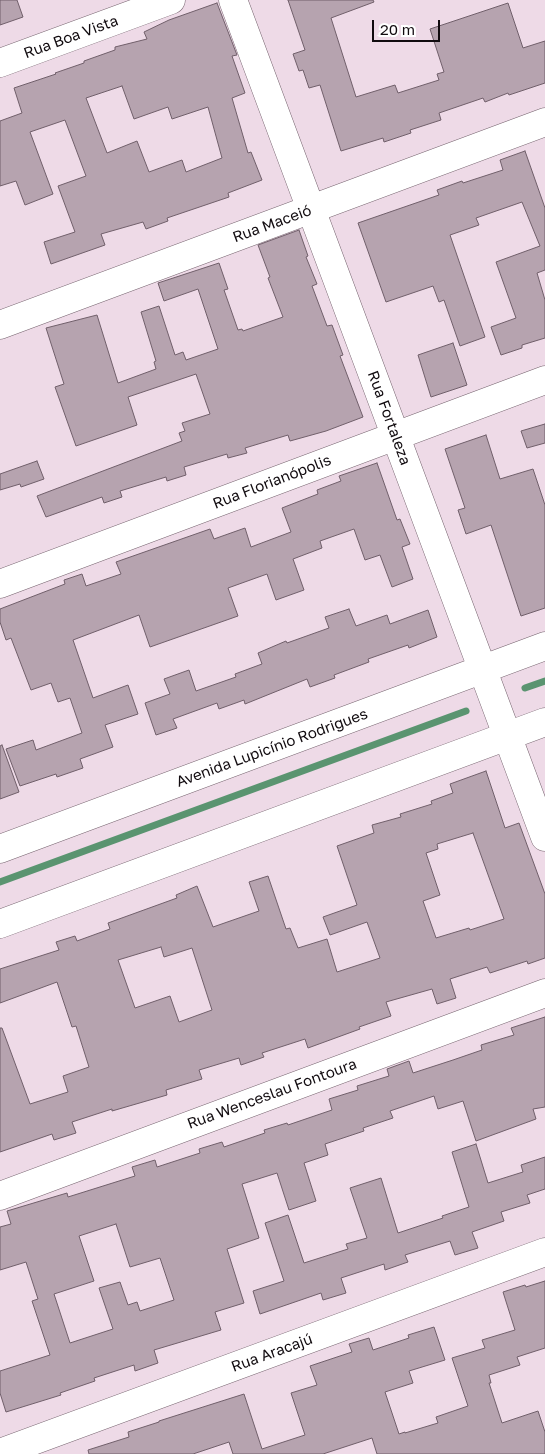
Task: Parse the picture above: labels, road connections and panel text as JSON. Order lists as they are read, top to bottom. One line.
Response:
{"streets":{"street":["Rua Boa Vista","Rua Maceió","Rua Fortaleza","Rua Florianópolis","Avenida Lupicínio Rodrigues","Rua Wenceslau Fontoura","Rua Aracajú"]},"crossings":[["Rua Maceió","Rua Fortaleza"],["Rua Fortaleza","Rua Florianópolis"],["Rua Fortaleza","Avenida Lupicínio Rodrigues"]],"scale_bar":"20 m"}
